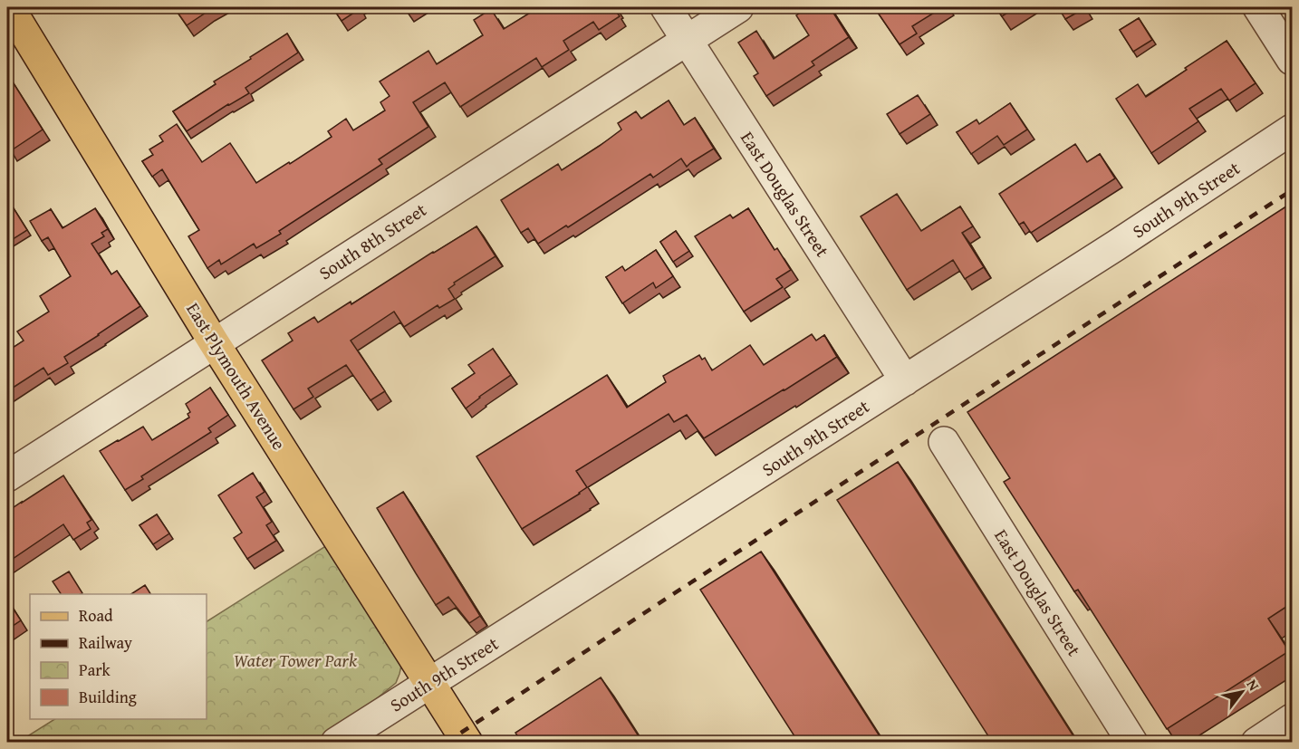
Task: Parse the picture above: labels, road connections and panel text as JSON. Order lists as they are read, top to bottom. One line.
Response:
{"streets":{"main road":["East Plymouth Avenue"],"street":["East Douglas Street","South 9th Street","South 8th Street"]},"crossings":[["East Douglas Street","South 9th Street"],["East Douglas Street","South 8th Street"],["South 9th Street","East Plymouth Avenue"],["South 8th Street","East Plymouth Avenue"]],"parks":["Water Tower Park"],"legend":["Road","Railway","Park","Building"],"north":"top right"}
